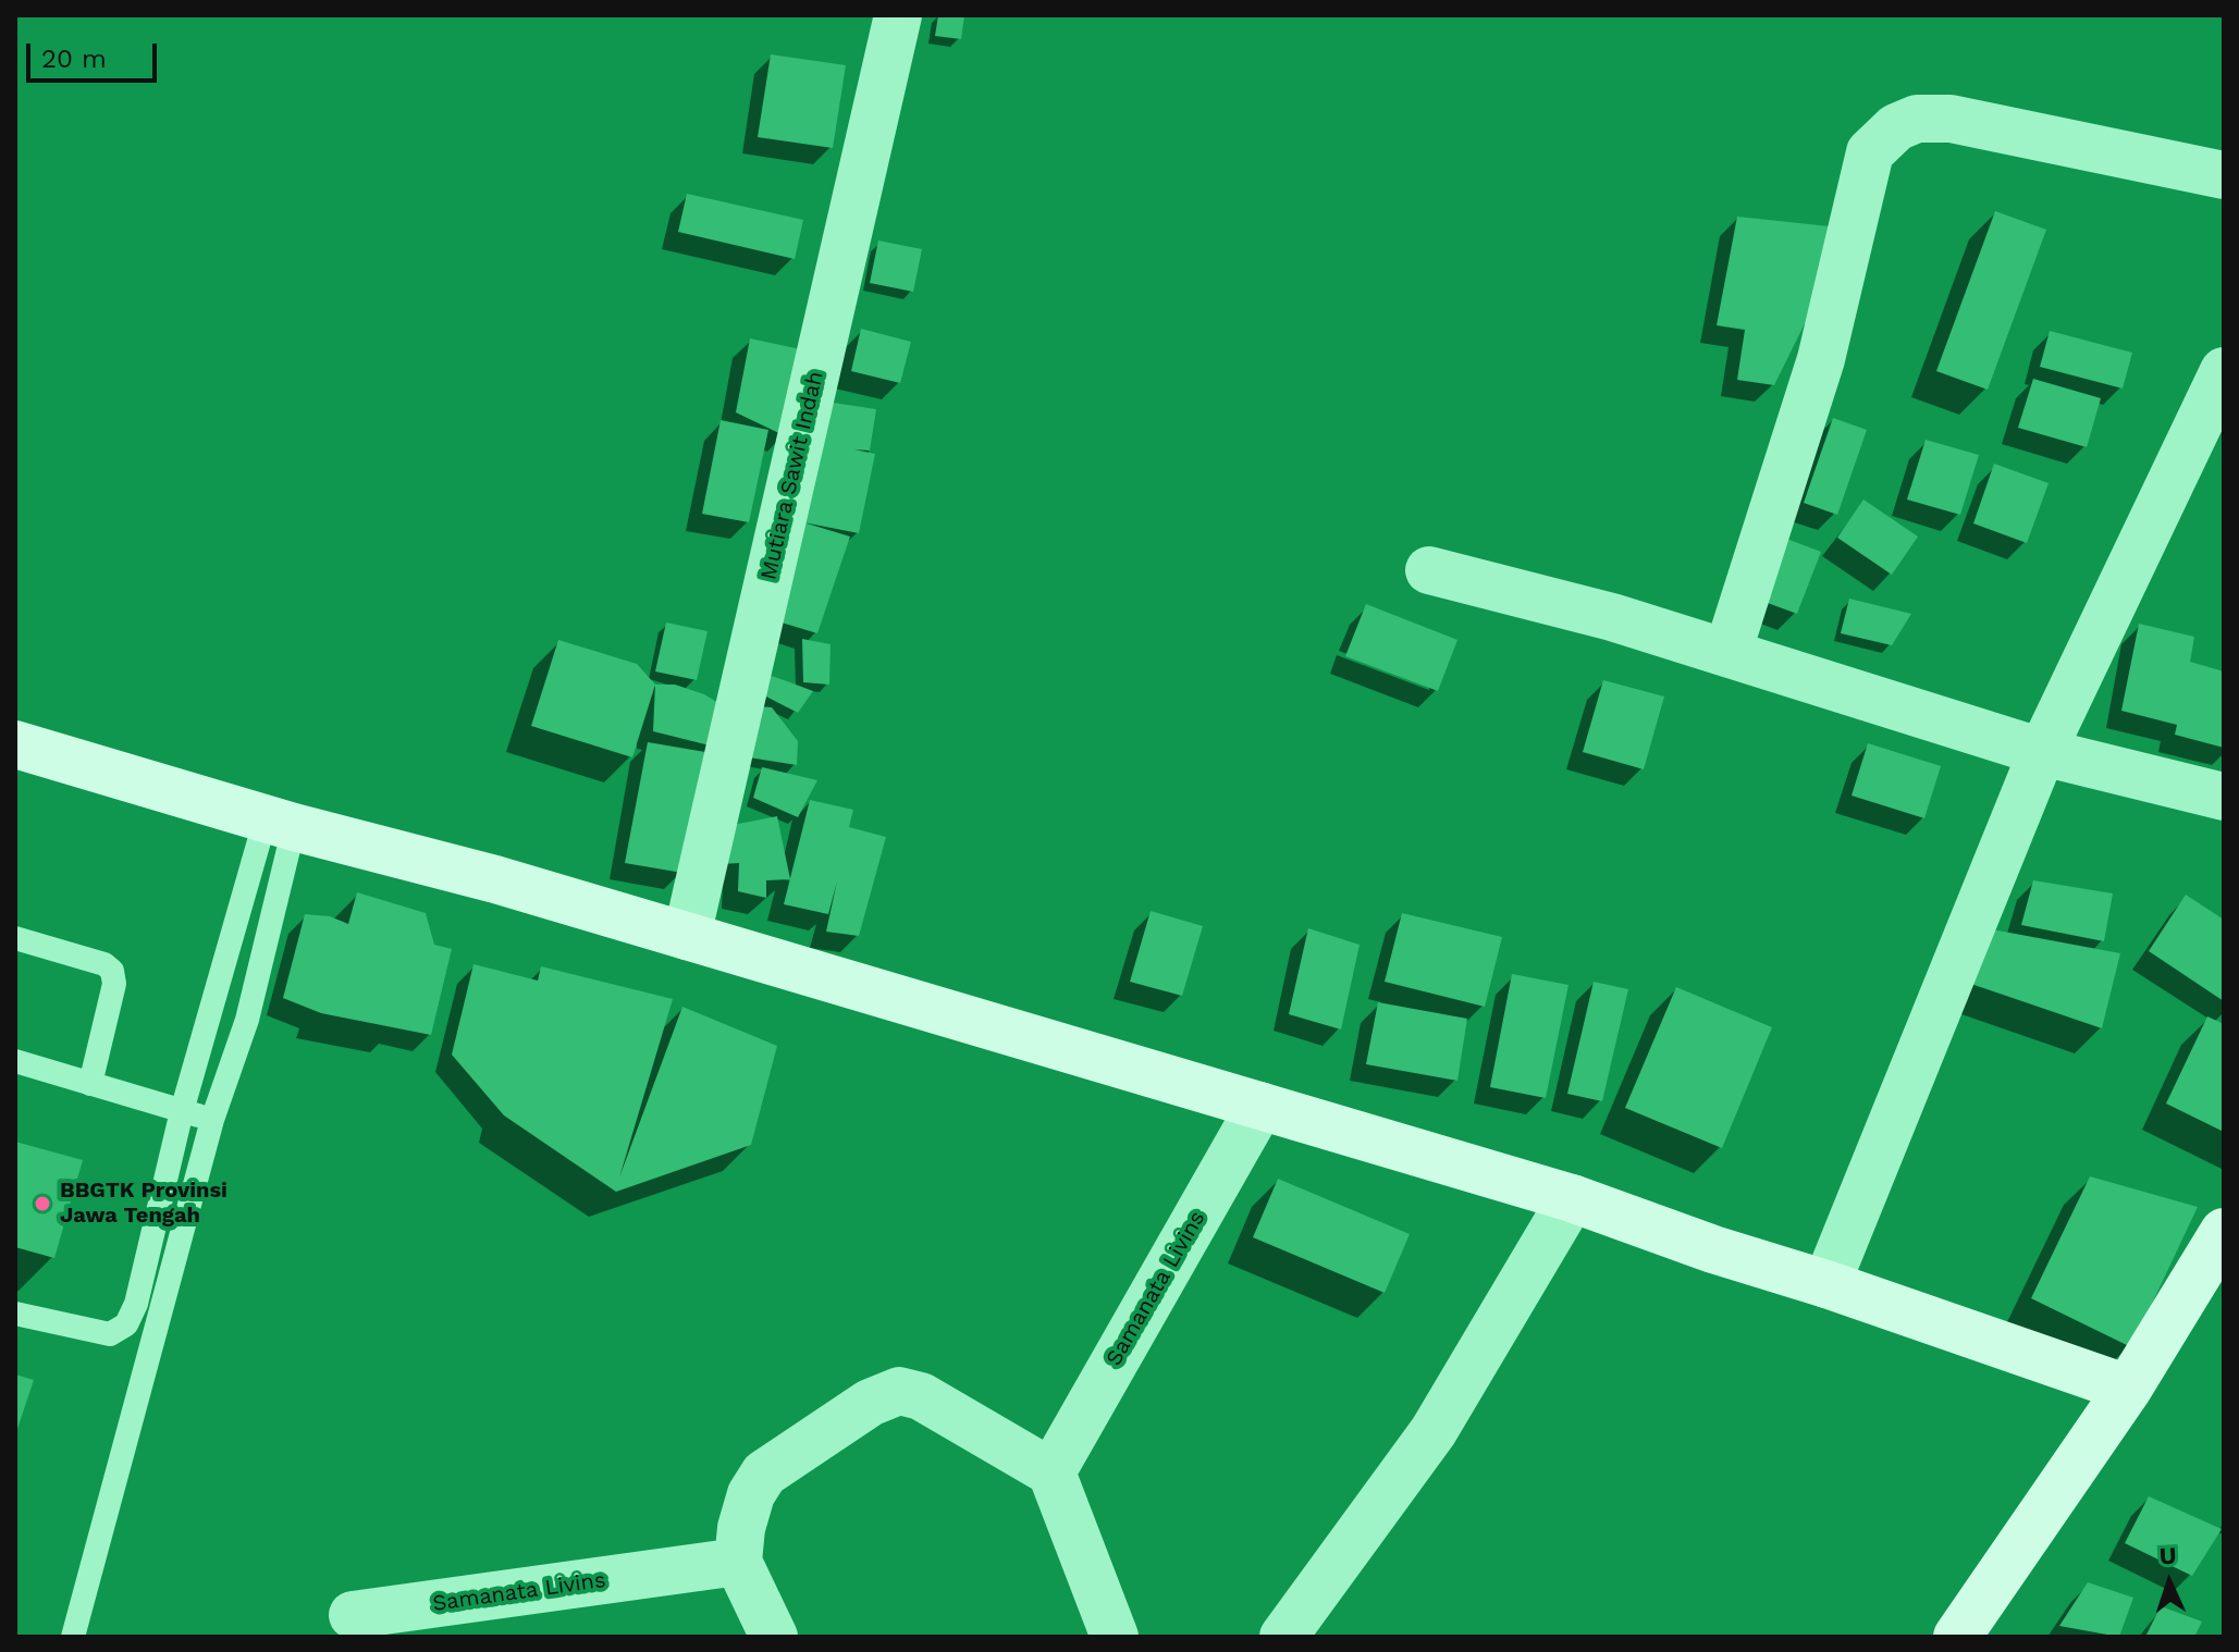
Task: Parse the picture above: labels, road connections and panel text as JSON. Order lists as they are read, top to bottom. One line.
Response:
{"streets":{"street":["Mutiara Sawit Indah","Samanata Livins"]},"places":["BBGTK Provinsi Jawa Tengah"],"scale_bar":"20 m","north":"top"}
